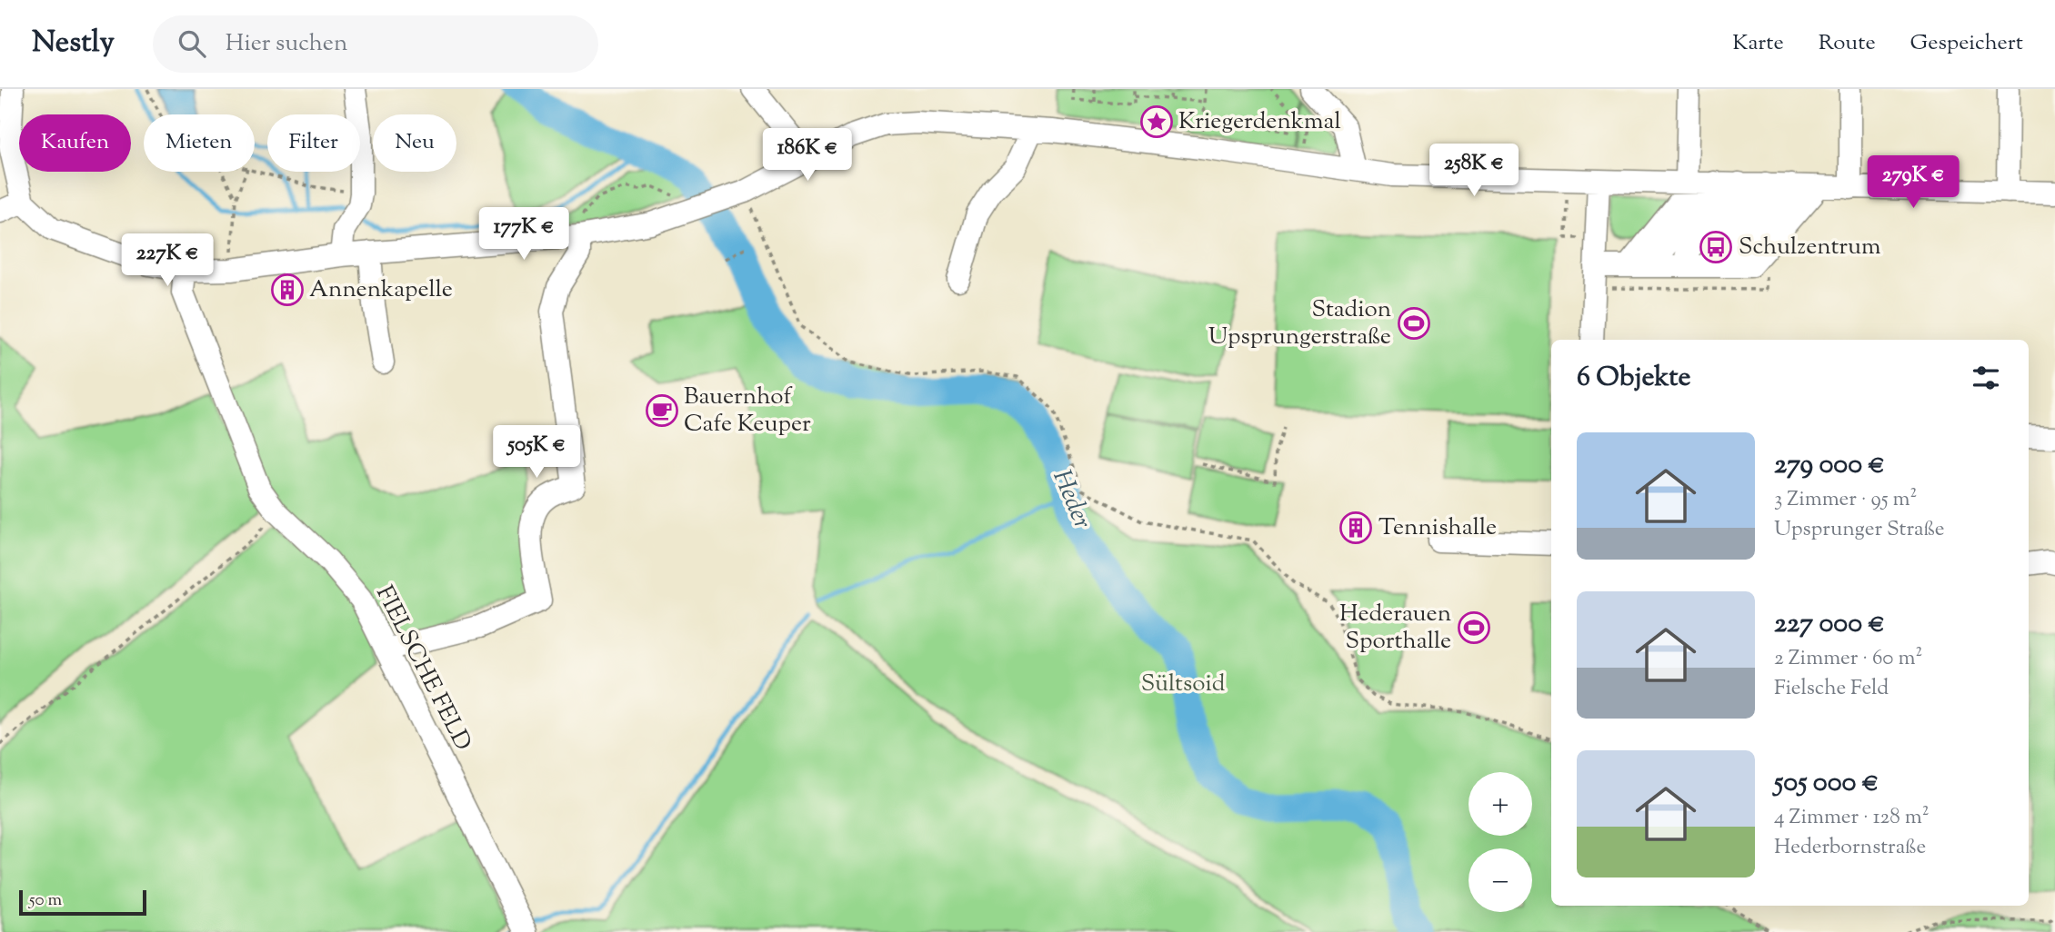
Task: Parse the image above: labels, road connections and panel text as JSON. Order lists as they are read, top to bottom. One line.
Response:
{"streets":{"street":["FIELSCHE FELD"]},"water":["Heder"],"parks":["Sültsoid"],"places":{"place":["Kriegerdenkmal"],"bus stop":["Schulzentrum"],"building":["Annenkapelle","Tennishalle"],"sports":["Stadion Upsprungerstraße","Hederauen Sporthalle"],"cafe":["Bauernhof Cafe Keuper"]},"scale_bar":"50 m","page":{"header":"Nestly","search":"Hier suchen","nav":["Karte","Route","Gespeichert"],"chip":["Kaufen","Mieten","Filter","Neu"],"price":["186K €","258K €","279K €","177K €","227K €","505K €"],"heading":"6 Objekte","list":[{"name":"279 000 €","note":"3 Zimmer · 95 m² · Upsprunger Straße"},{"name":"227 000 €","note":"2 Zimmer · 60 m² · Fielsche Feld"},{"name":"505 000 €","note":"4 Zimmer · 128 m² · Hederbornstraße"}],"map_buttons":["+","−"],"scale":"50 m"}}
